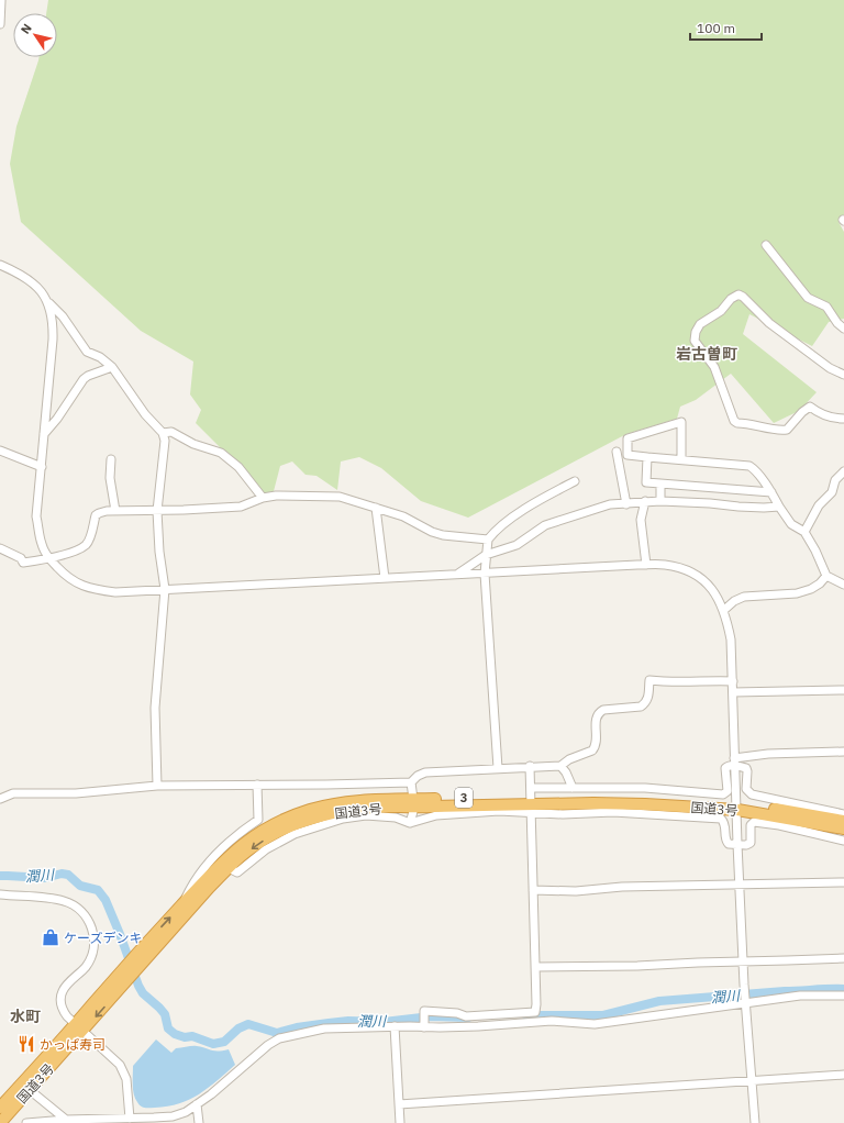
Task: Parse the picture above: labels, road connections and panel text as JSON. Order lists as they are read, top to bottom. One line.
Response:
{"streets":{"highway":["3","国道3号"]},"districts":["岩古曽町","水町"],"water":["潤川"],"places":{"shop":["ケーズデンキ"],"restaurant":["かっぱ寿司"]},"scale_bar":"100 m","north":"top left"}
